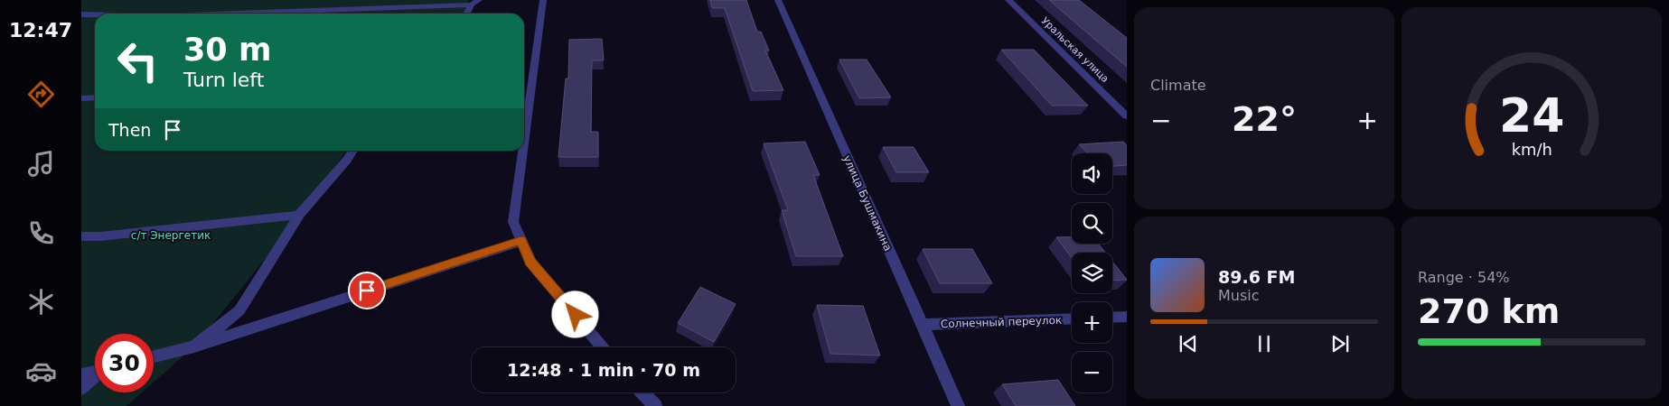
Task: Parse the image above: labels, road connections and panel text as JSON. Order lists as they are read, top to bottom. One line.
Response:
{"streets":{"street":["Уральская улица","улица Бушмакина","Солнечный переулок"]},"crossings":[["улица Бушмакина","Солнечный переулок"]],"parks":["с/т Энергетик"],"page":{"tabs":"12:47","tile":["Climate",["Range · 54%","270 km"]],"turn":["30 m","Turn left"],"heat":["−","22°","+"],"then":"Then","map_buttons":["+","−"],"song":["89.6 FM","Music"],"limit":"30","trip":"12:48 · 1 min · 70 m","gauge":["24","km/h"]}}
